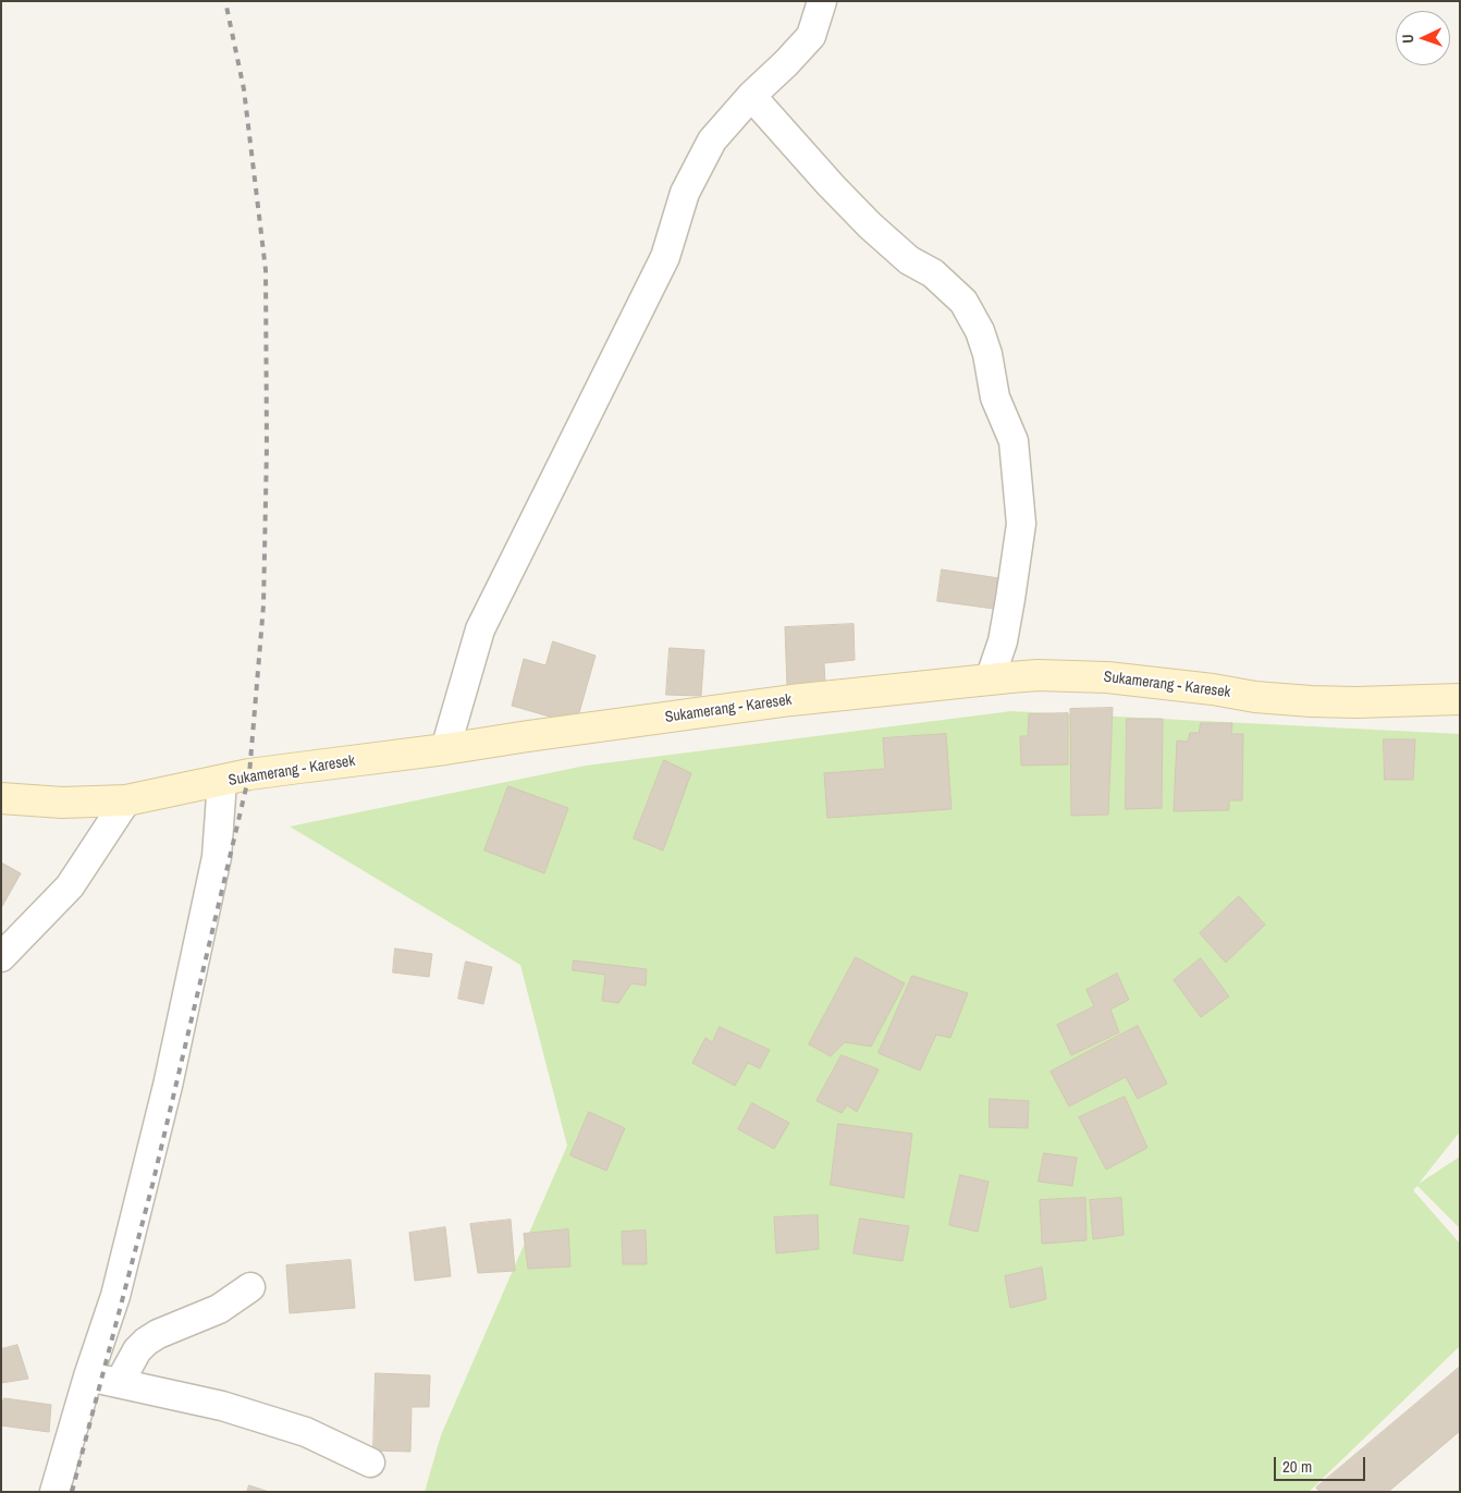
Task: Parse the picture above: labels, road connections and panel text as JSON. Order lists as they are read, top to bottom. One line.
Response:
{"streets":{"street":["Sukamerang - Karesek"]},"scale_bar":"20 m","north":"left"}
